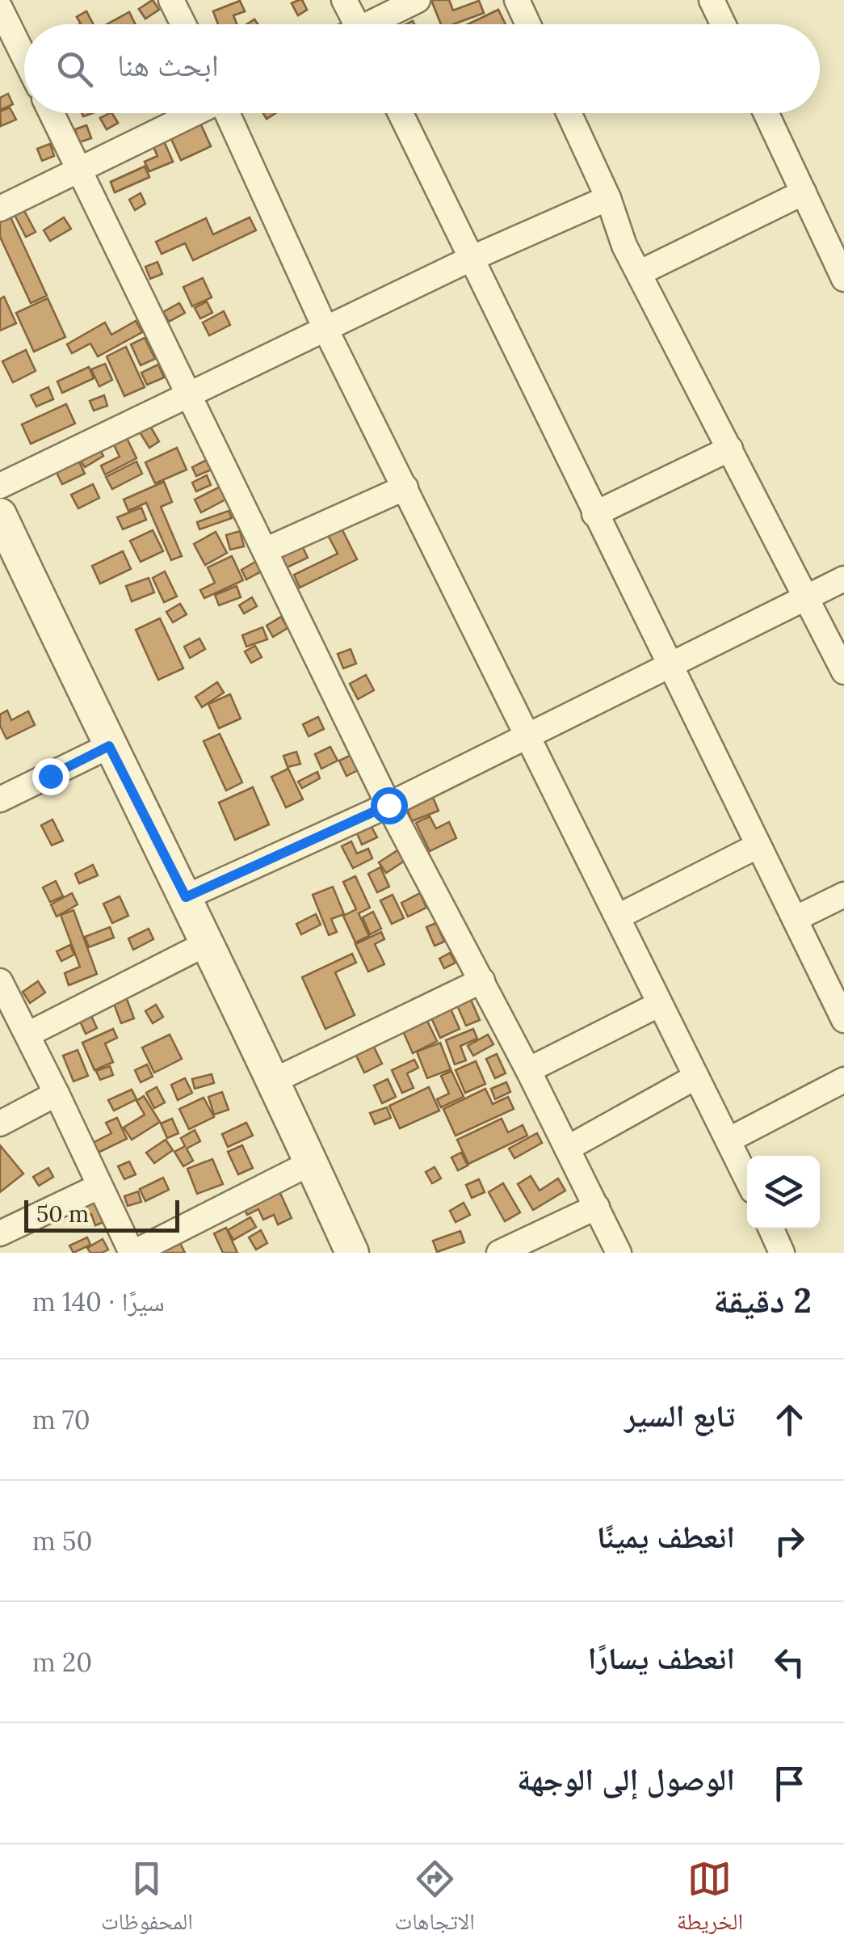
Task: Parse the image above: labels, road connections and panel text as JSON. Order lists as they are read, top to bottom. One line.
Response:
{"scale_bar":"50 m","page":{"search":"ابحث هنا","scale":"50 m","heading":["2 دقيقة","سيرًا · 140 m"],"list":[["تابع السير","70 m"],["انعطف يمينًا","50 m"],["انعطف يسارًا","20 m"],"الوصول إلى الوجهة"],"nav":["الخريطة","الاتجاهات","المحفوظات"]}}
